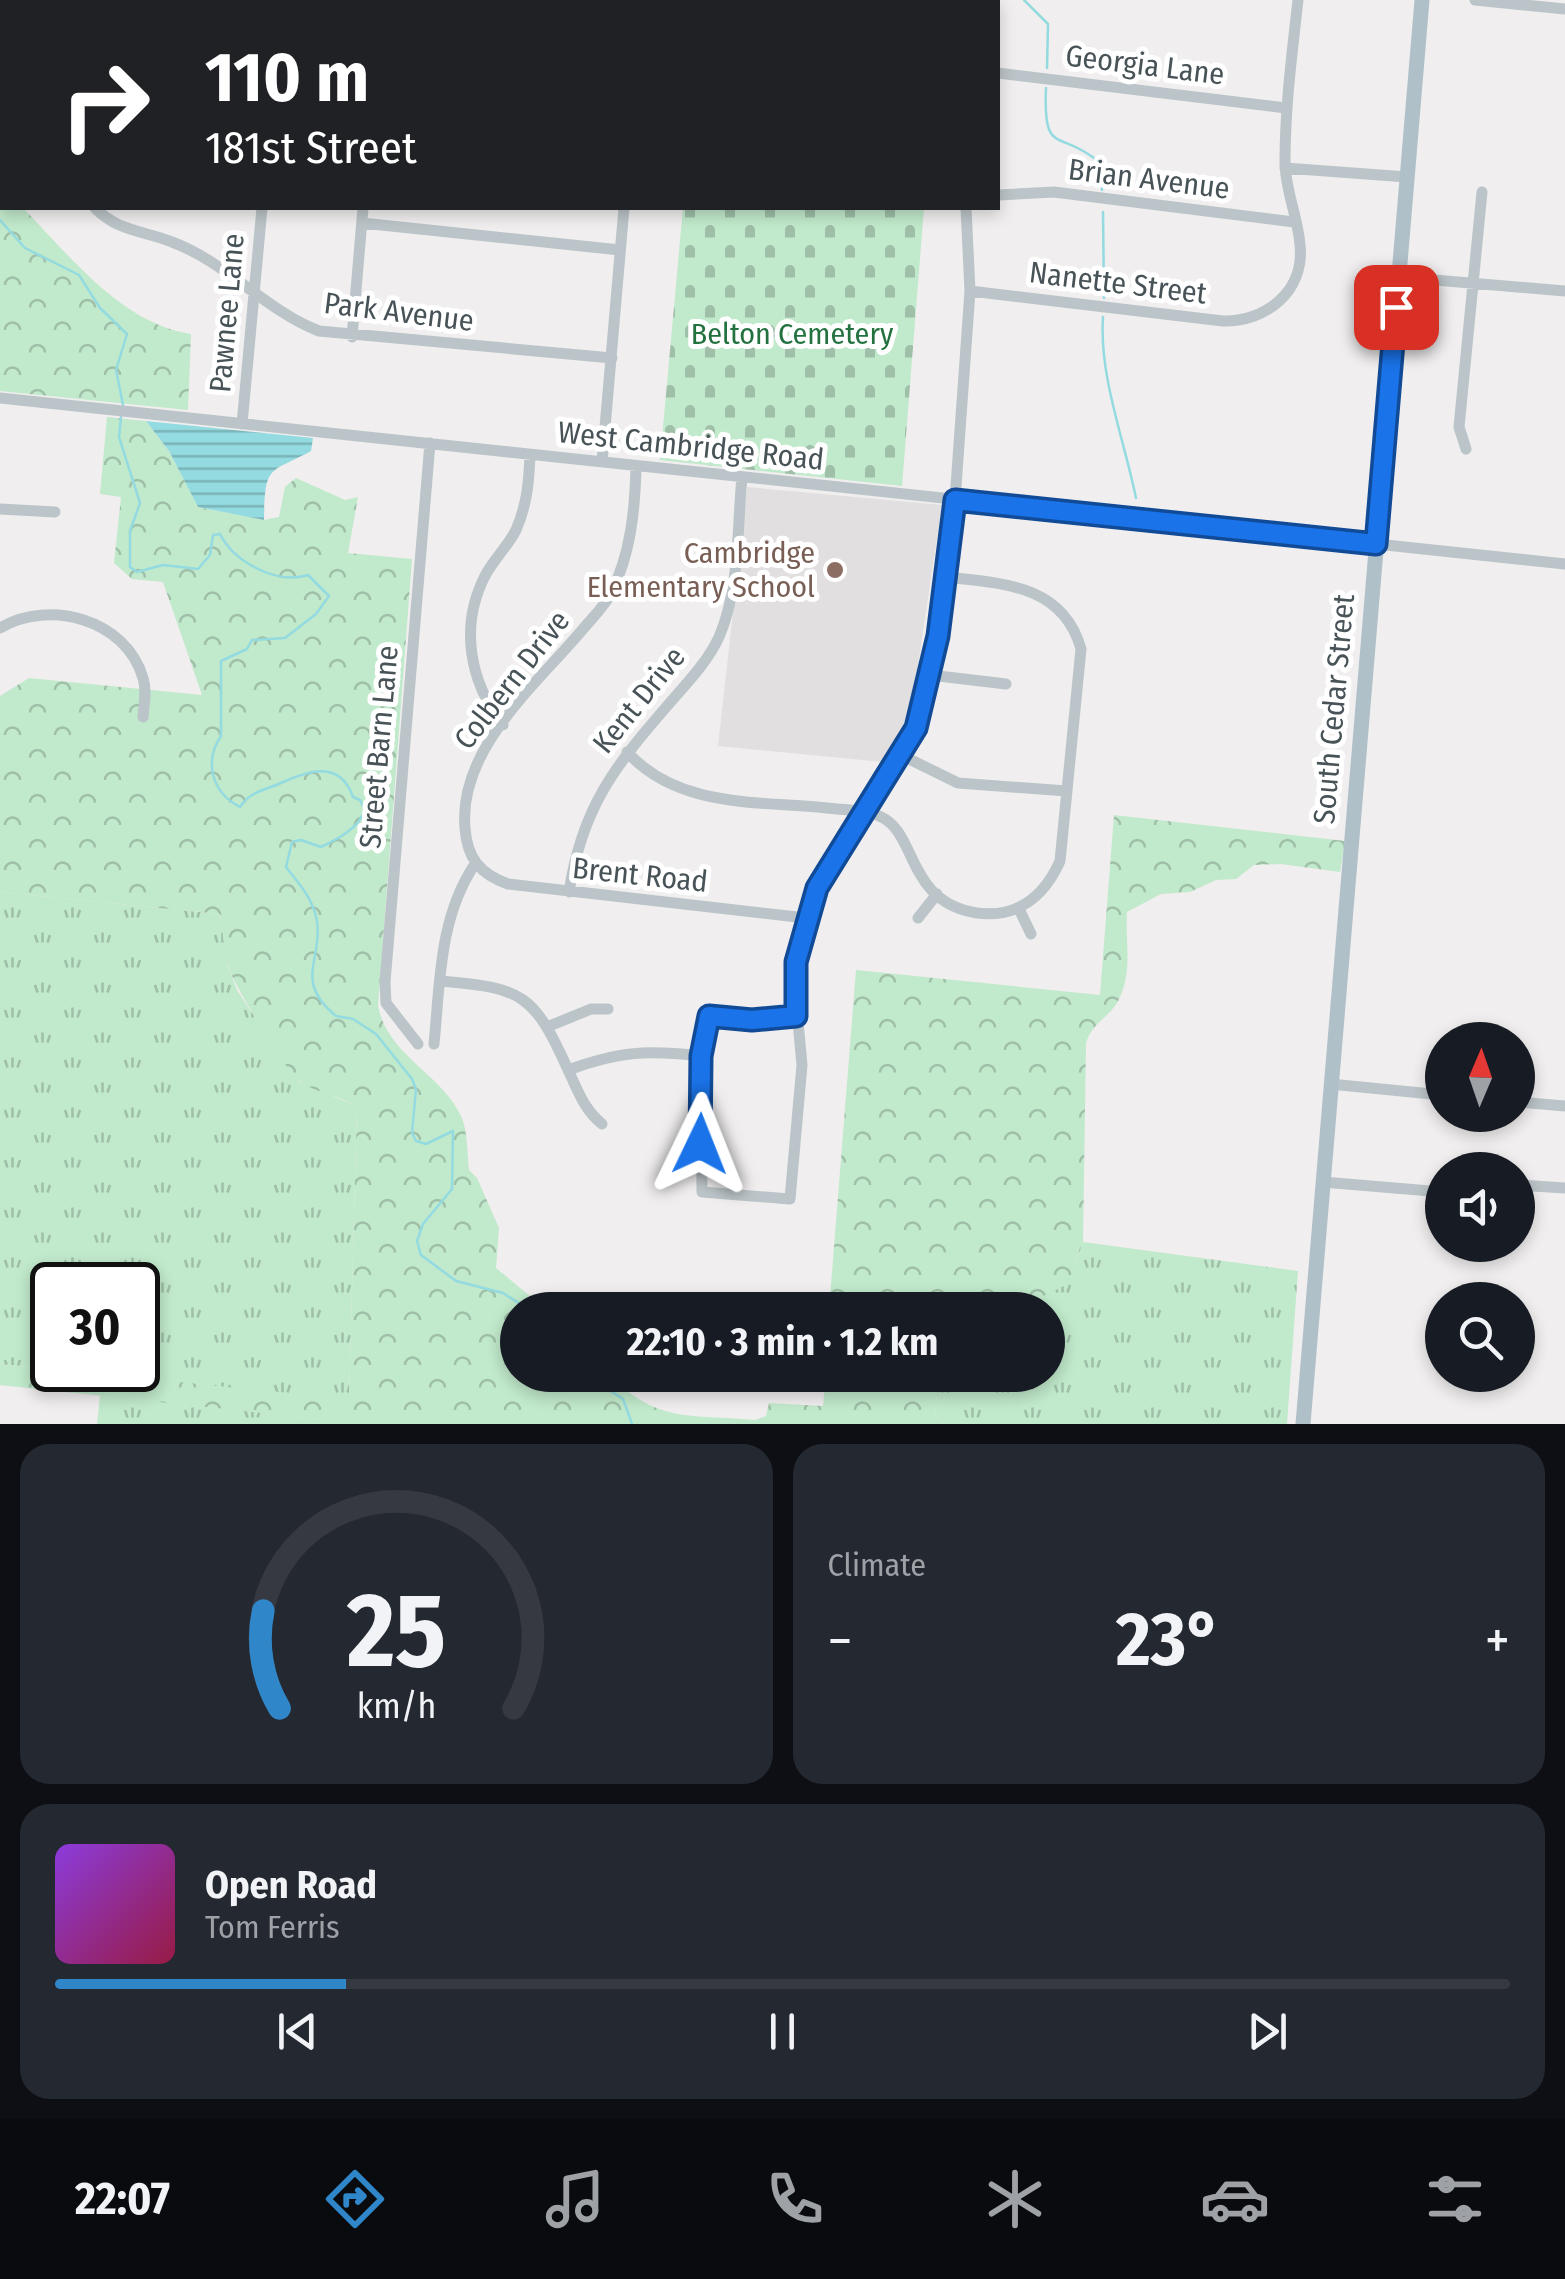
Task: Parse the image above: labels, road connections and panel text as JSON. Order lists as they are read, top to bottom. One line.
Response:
{"streets":{"main road":["South Cedar Street"],"street":["Georgia Lane","Brian Avenue","Nanette Street","Park Avenue","Pawnee Lane","West Cambridge Road","Colbern Drive","Kent Drive","Street Barn Lane","Brent Road"]},"crossings":[["Brian Avenue","Nanette Street"],["Park Avenue","Pawnee Lane"],["Pawnee Lane","West Cambridge Road"],["West Cambridge Road","Colbern Drive"],["West Cambridge Road","Kent Drive"],["West Cambridge Road","South Cedar Street"],["West Cambridge Road","Street Barn Lane"],["Colbern Drive","Brent Road"],["Kent Drive","Brent Road"]],"parks":["Belton Cemetery"],"places":["Cambridge Elementary School"],"north":"top","page":{"turn":["110 m","181st Street"],"limit":"30","trip":"22:10 · 3 min · 1.2 km","tile":"Climate","heat":["−","23°","+"],"song":["Open Road","Tom Ferris"],"tabs":"22:07","gauge":["25","km/h"]}}
